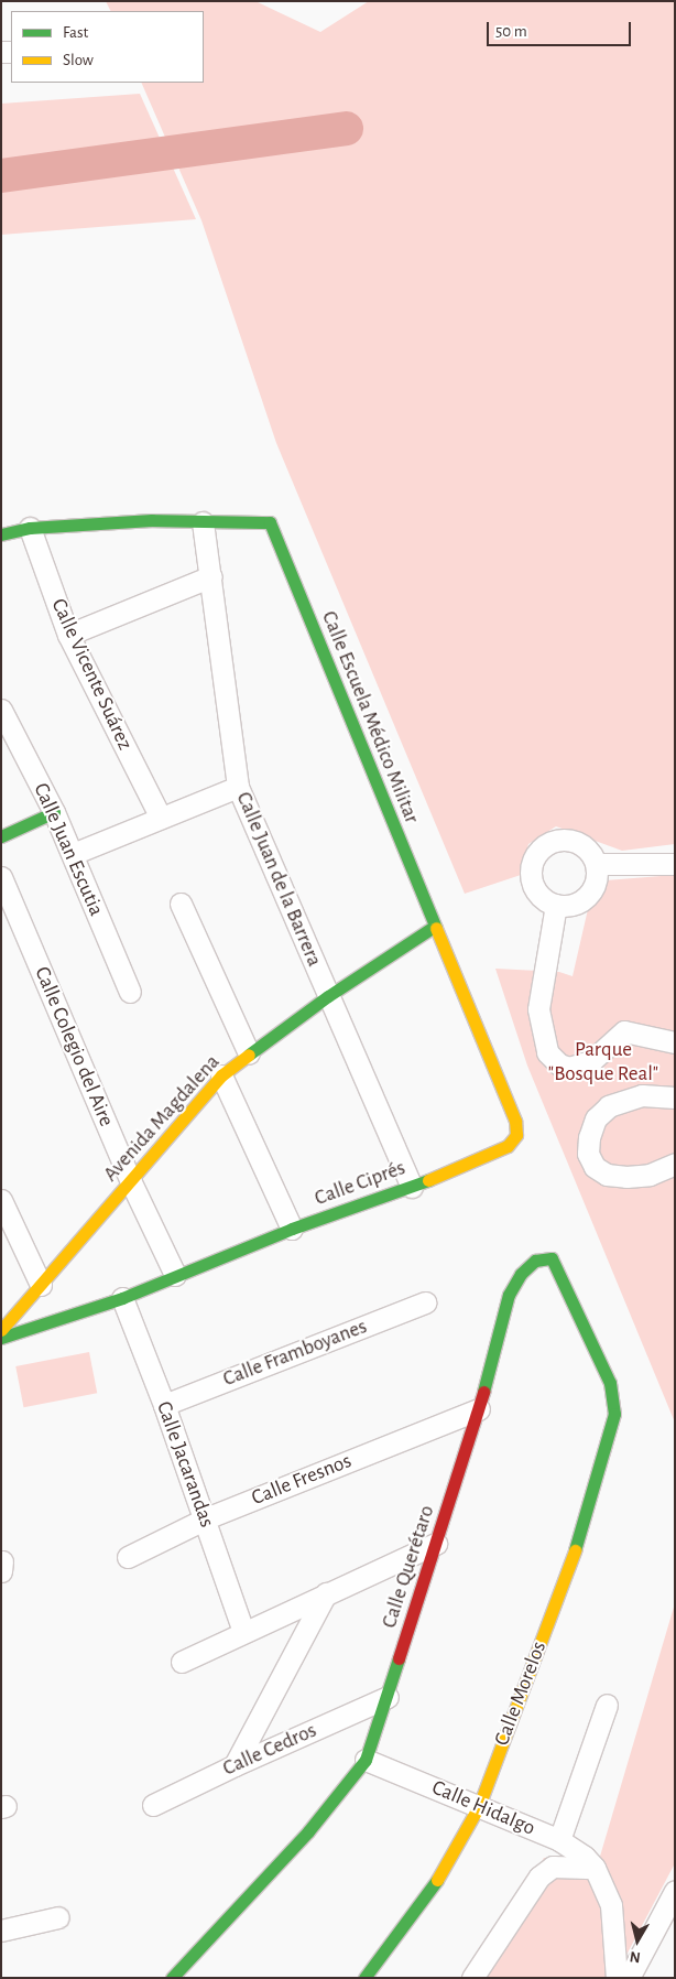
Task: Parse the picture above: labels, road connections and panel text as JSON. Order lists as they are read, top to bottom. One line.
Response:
{"streets":{"street":["Calle Vicente Suárez","Calle Escuela Médico Militar","Calle Juan Escutia","Calle Juan de la Barrera","Calle Colegio del Aire","Avenida Magdalena","Calle Ciprés","Calle Framboyanes","Calle Jacarandas","Calle Fresnos","Calle Querétaro","Calle Morelos","Calle Cedros","Calle Hidalgo"]},"crossings":[["Calle Escuela Médico Militar","Calle Juan de la Barrera"],["Calle Escuela Médico Militar","Avenida Magdalena"],["Calle Escuela Médico Militar","Calle Ciprés"],["Calle Juan de la Barrera","Avenida Magdalena"],["Calle Juan de la Barrera","Calle Ciprés"],["Calle Colegio del Aire","Avenida Magdalena"],["Calle Colegio del Aire","Calle Ciprés"],["Avenida Magdalena","Calle Ciprés"],["Calle Ciprés","Calle Jacarandas"],["Calle Framboyanes","Calle Jacarandas"],["Calle Jacarandas","Calle Fresnos"],["Calle Fresnos","Calle Querétaro"],["Calle Querétaro","Calle Morelos"],["Calle Querétaro","Calle Cedros"],["Calle Querétaro","Calle Hidalgo"],["Calle Morelos","Calle Hidalgo"]],"parks":["Parque \"Bosque Real\""],"legend":["Fast","Slow"],"scale_bar":"50 m","north":"bottom"}
